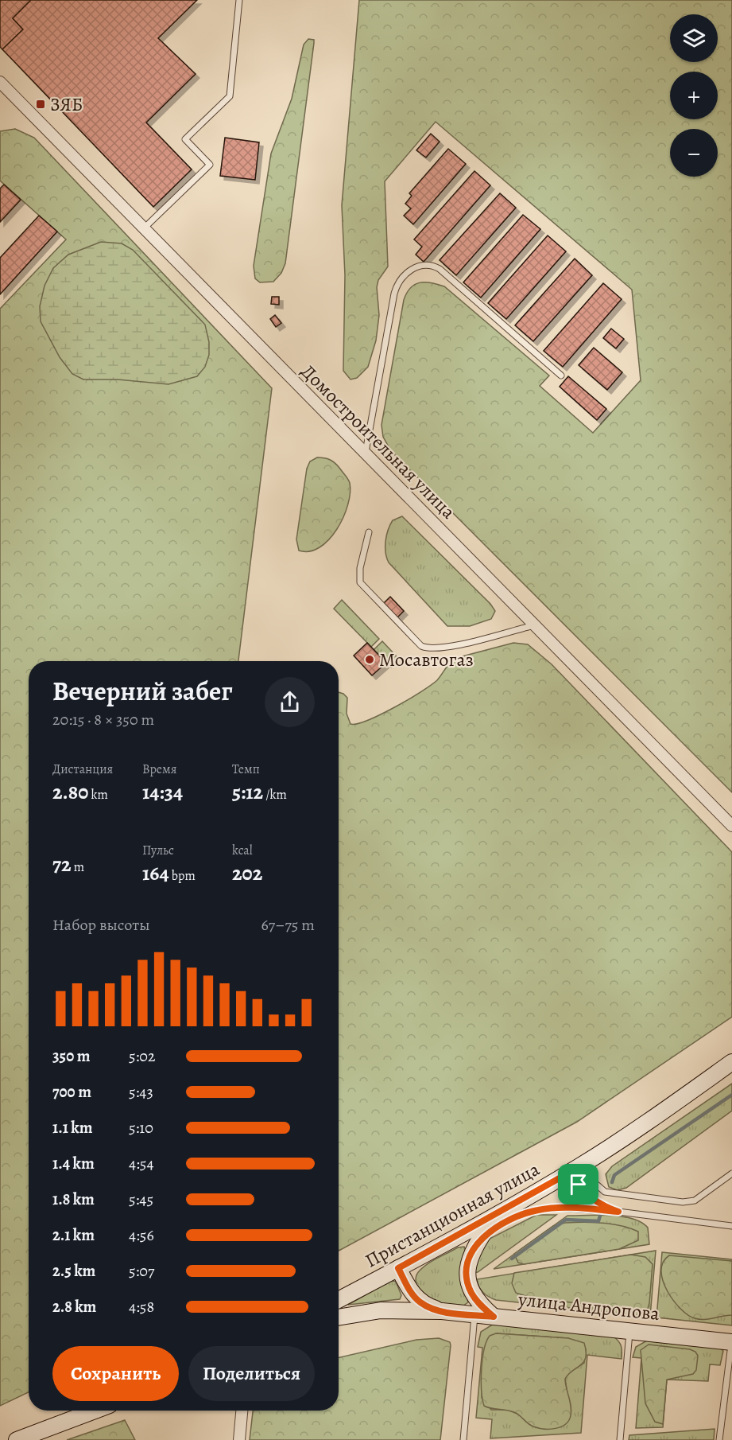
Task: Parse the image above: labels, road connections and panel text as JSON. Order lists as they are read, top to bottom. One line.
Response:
{"streets":{"main road":["Пристанционная улица","улица Андропова"],"street":["Домостроительная улица"]},"crossings":[["Пристанционная улица","улица Андропова"]],"places":{"transit":["ЗЯБ"],"other":["Мосавтогаз"]},"page":{"map_buttons":["+","−"],"heading":["Вечерний забег","20:15 · 8 × 350 m"],"stats":[["Дистанция","2.80 km"],["Время","14:34"],["Темп","5:12 /km"],["72 m"],["Пульс","164 bpm"],["kcal","202"]],"chart":["Набор высоты","67–75 m"],"list":[{"name":"350 m","note":"5:02"},{"name":"700 m","note":"5:43"},{"name":"1.1 km","note":"5:10"},{"name":"1.4 km","note":"4:54"},{"name":"1.8 km","note":"5:45"},{"name":"2.1 km","note":"4:56"},{"name":"2.5 km","note":"5:07"},{"name":"2.8 km","note":"4:58"}],"buttons":["Сохранить","Поделиться"]}}
